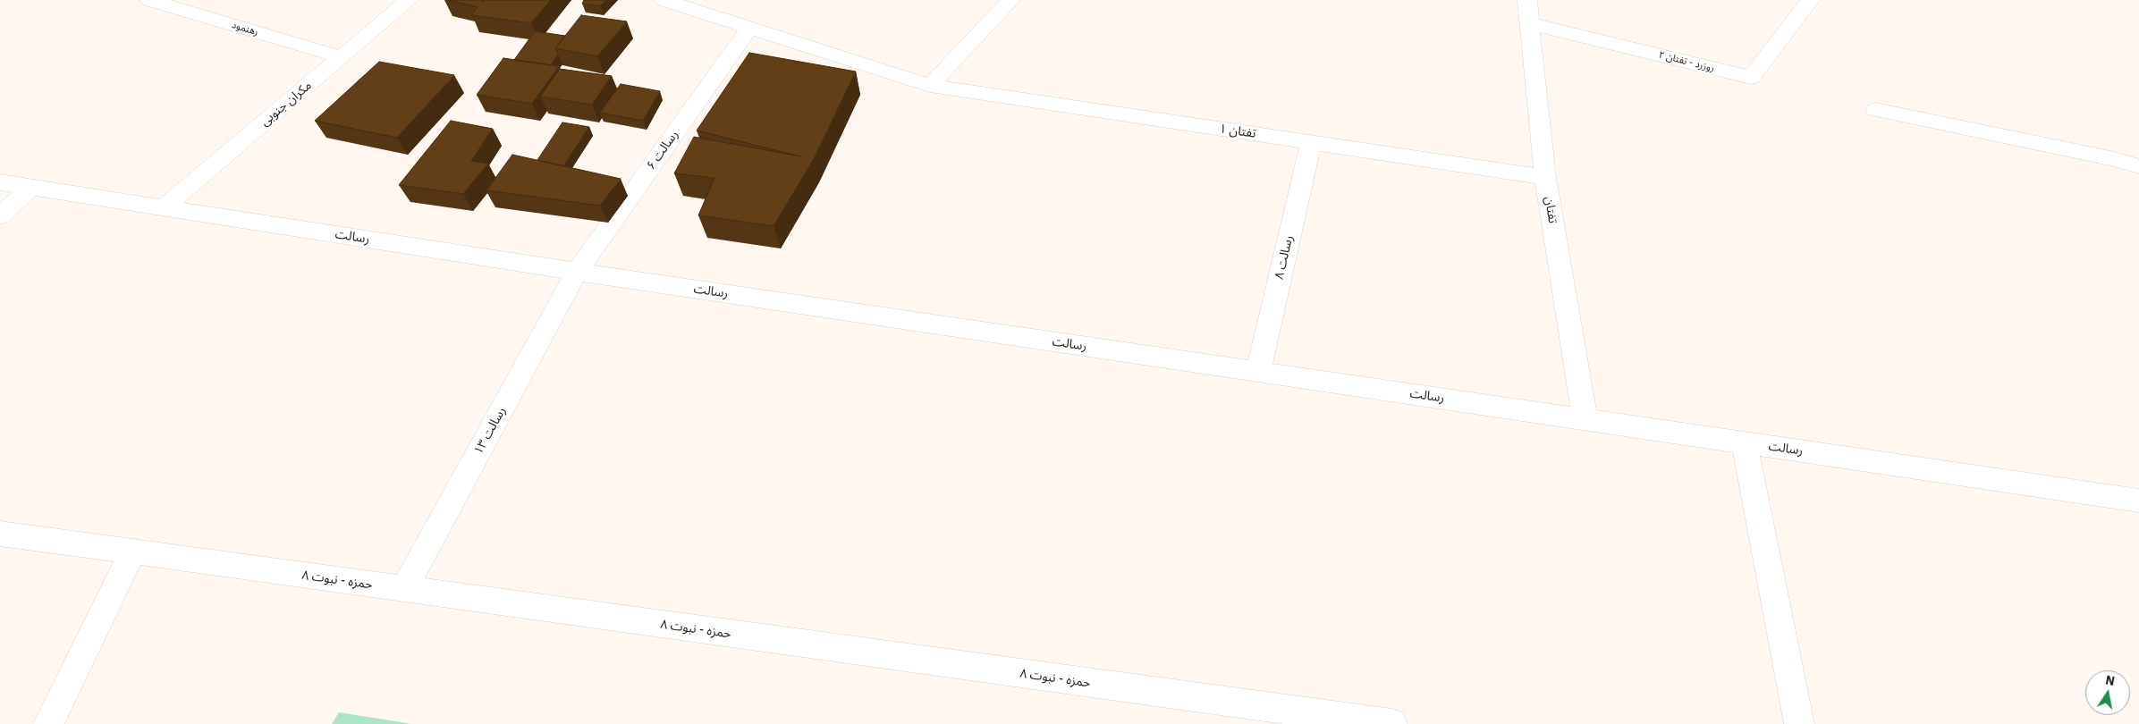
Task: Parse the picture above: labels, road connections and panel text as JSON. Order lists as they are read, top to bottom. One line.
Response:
{"streets":{"street":["رهنمود","روزرد - تفتان ۲","مکران جنوبی","تفتان ۱","رسالت ۶","تفتان","رسالت","رسالت ۸","رسالت ۱۳","حمزه - نبوت ۸"]},"crossings":[["رهنمود","مکران جنوبی"],["روزرد - تفتان ۲","تفتان"],["مکران جنوبی","رسالت"],["تفتان ۱","رسالت ۶"],["تفتان ۱","تفتان"],["تفتان ۱","رسالت ۸"],["رسالت ۶","رسالت"],["رسالت ۶","رسالت ۱۳"],["تفتان","رسالت"],["رسالت","رسالت ۸"],["رسالت","رسالت ۱۳"],["رسالت ۱۳","حمزه - نبوت ۸"]],"north":"top"}
